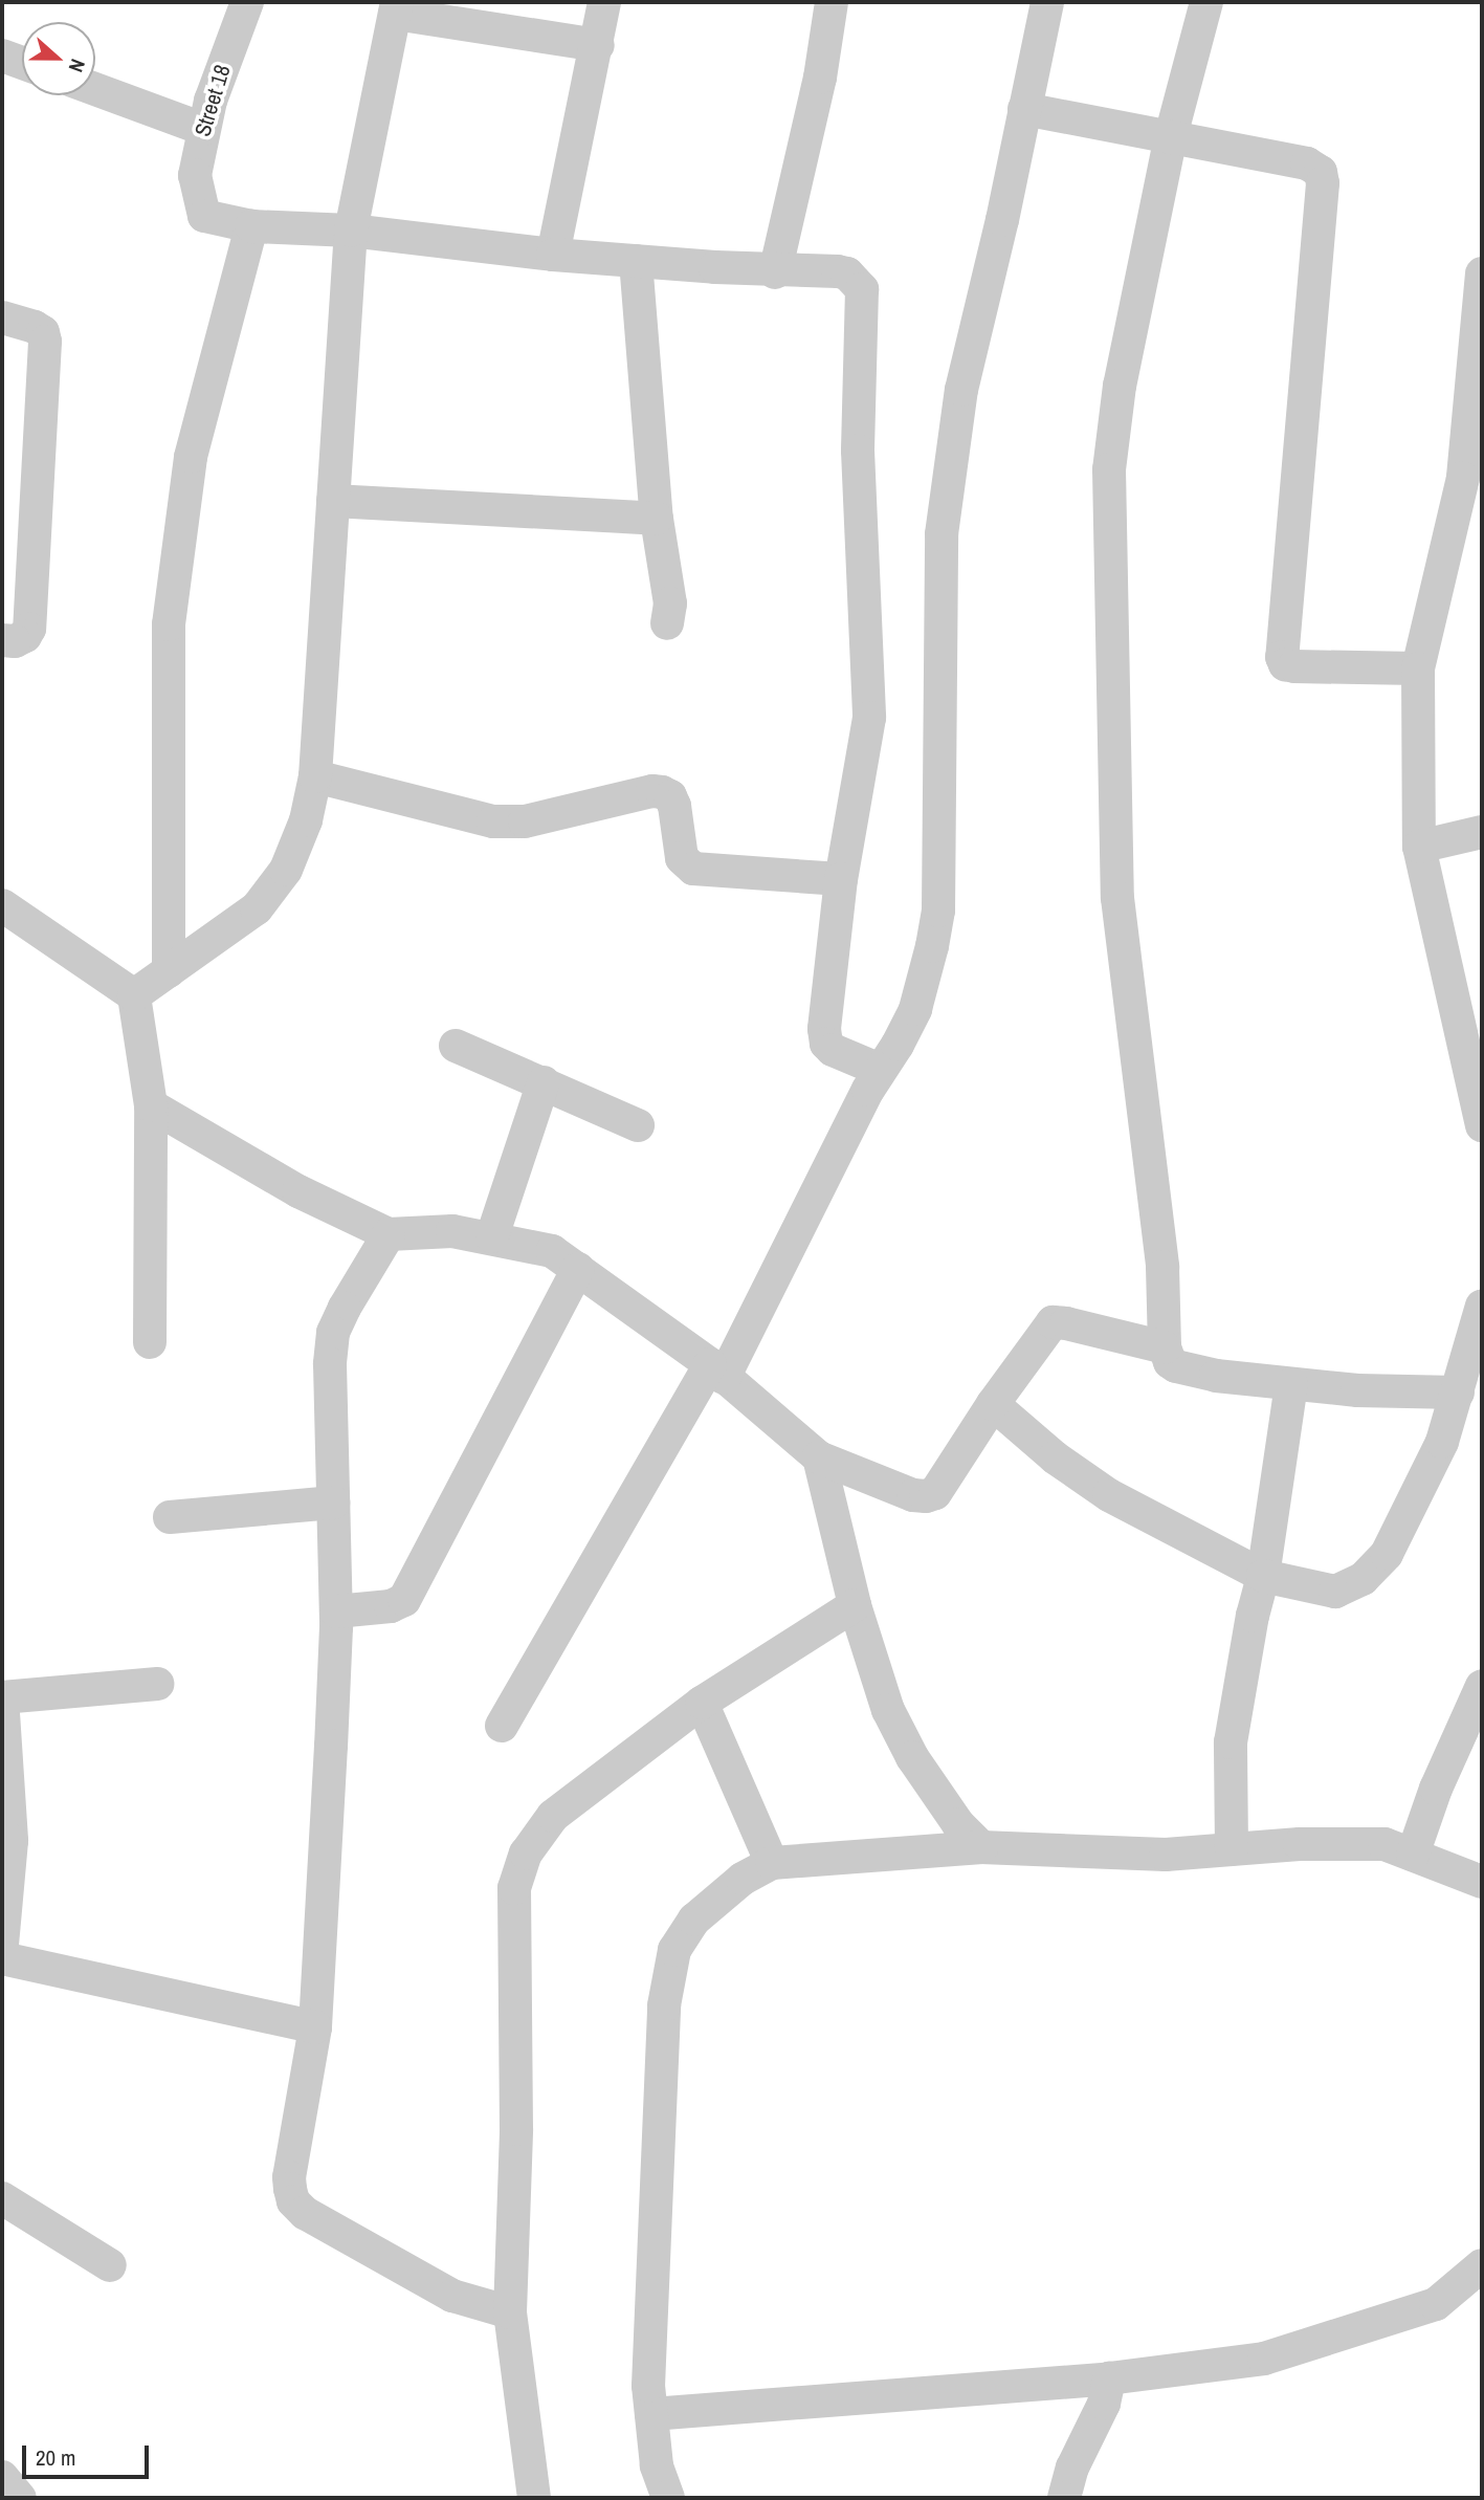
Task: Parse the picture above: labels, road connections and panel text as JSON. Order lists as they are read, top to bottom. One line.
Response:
{"streets":{"street":["Street 18"]},"scale_bar":"20 m","north":"right"}
